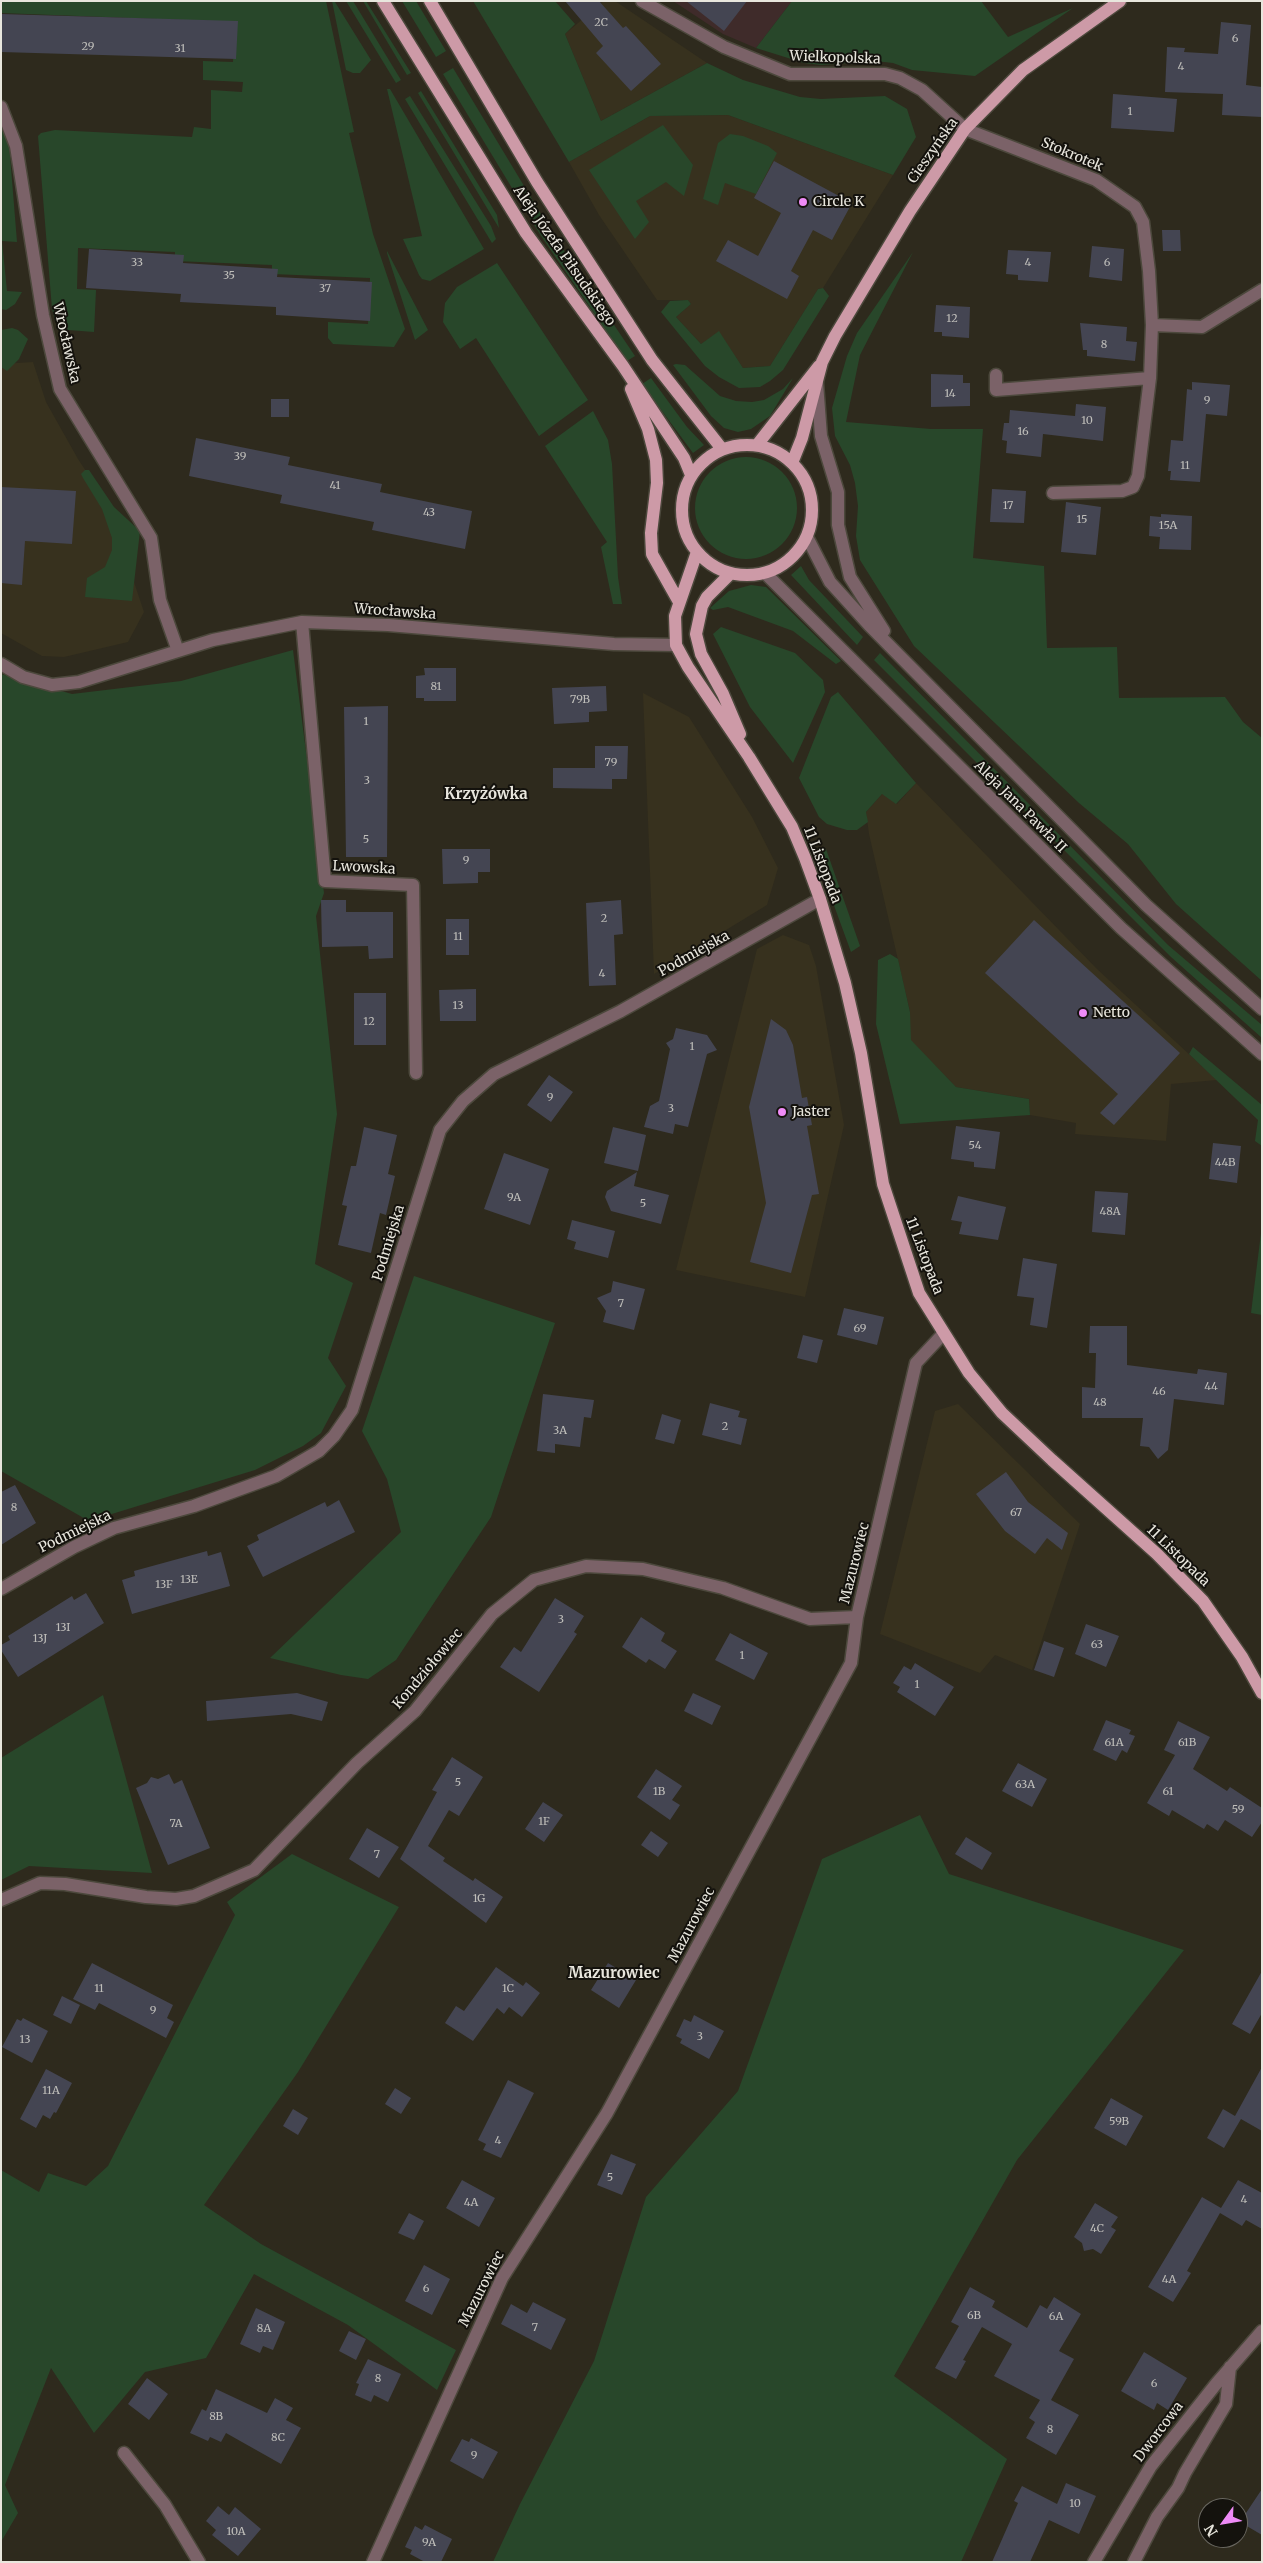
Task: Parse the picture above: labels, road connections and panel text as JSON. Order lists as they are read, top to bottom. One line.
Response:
{"streets":{"main road":["Cieszyńska","Aleja Józefa Piłsudskiego","11 Listopada"],"street":["Wielkopolska","Stokrotek","Wrocławska","Aleja Jana Pawła II","Lwowska","Podmiejska","Mazurowiec","Kondziołowiec","Dworcowa"]},"crossings":[["Wielkopolska","Cieszyńska"],["Wielkopolska","Stokrotek"],["Cieszyńska","Stokrotek"],["Cieszyńska","Aleja Józefa Piłsudskiego"],["Cieszyńska","Aleja Jana Pawła II"],["Cieszyńska","11 Listopada"],["Aleja Józefa Piłsudskiego","Aleja Jana Pawła II"],["Aleja Józefa Piłsudskiego","11 Listopada"],["Wrocławska","11 Listopada"],["Wrocławska","Lwowska"],["Aleja Jana Pawła II","11 Listopada"],["11 Listopada","Podmiejska"],["11 Listopada","Mazurowiec"],["Mazurowiec","Kondziołowiec"]],"districts":["Krzyżówka","Mazurowiec"],"places":["Circle K","Netto","Jaster"],"house_numbers":["2C","6","29","31","4","1","33","4","6","35","37","12","8","14","9","10","16","39","11","41","17","43","15","15A","81","79B","1","79","3","5","9","2","11","4","13","12","1","9","3","54","44B","9A","5","48A","7","69","44","46","48","2","3A","8","67","13E","13F","3","13I","13J","63","1","1","61A","61B","5","63A","1B","61","59","1F","7A","7","1G","11","1C","9","3","13","11A","59B","4","5","4","4A","4C","4A","6","6B","6A","7","8A","8","6","8B","8","8C","9","10","10A","9A"],"north":"bottom left"}
